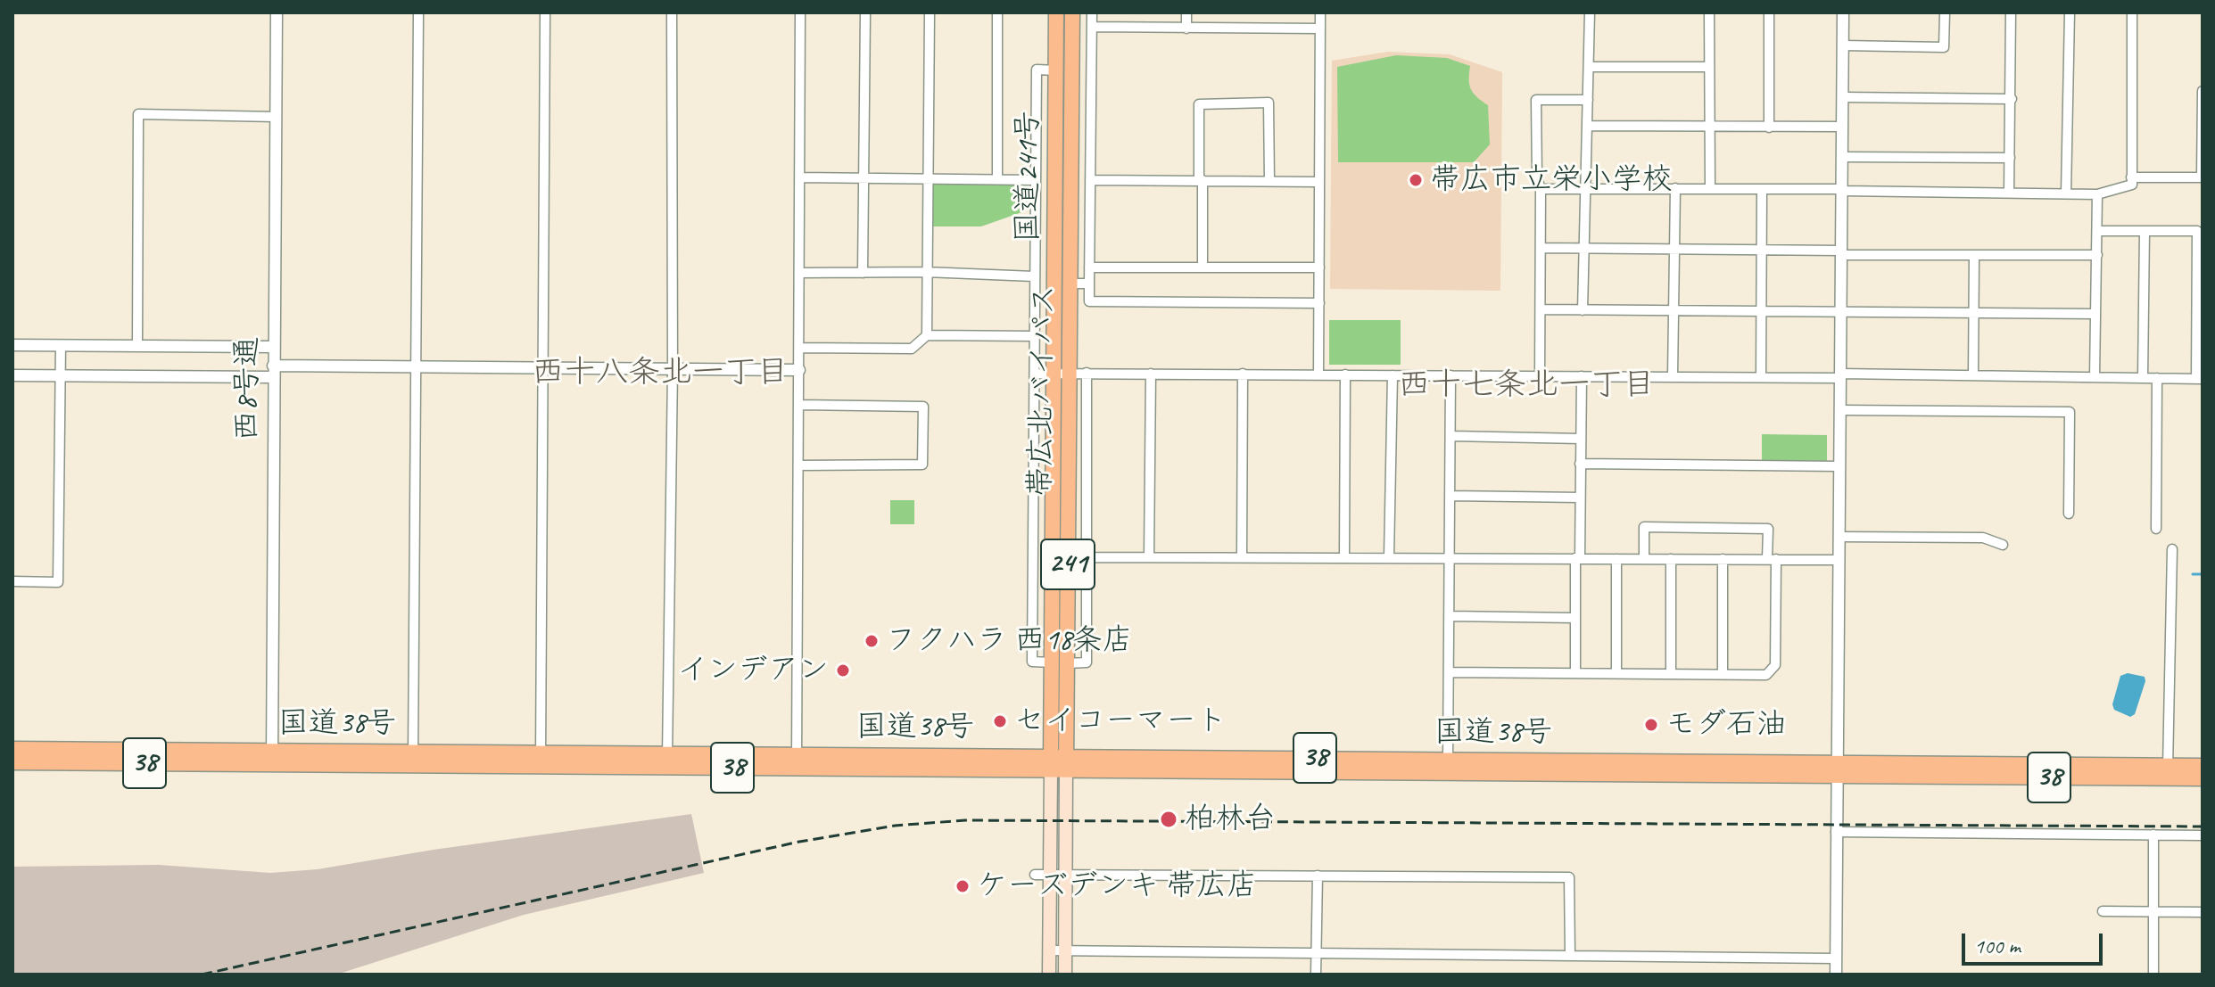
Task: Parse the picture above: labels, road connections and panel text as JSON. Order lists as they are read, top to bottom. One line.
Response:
{"streets":{"highway":["国道241号","帯広北バイパス","241","国道38号","38"],"street":["西8号通"]},"crossings":[["国道241号","帯広北バイパス"],["国道241号","国道38号"],["西8号通","国道38号"]],"districts":["西十八条北一丁目","西十七条北一丁目"],"places":["帯広市立栄小学校","フクハラ 西18条店","インデアン","セイコーマート","モダ石油","柏林台","ケーズデンキ 帯広店"],"scale_bar":"100 m"}
